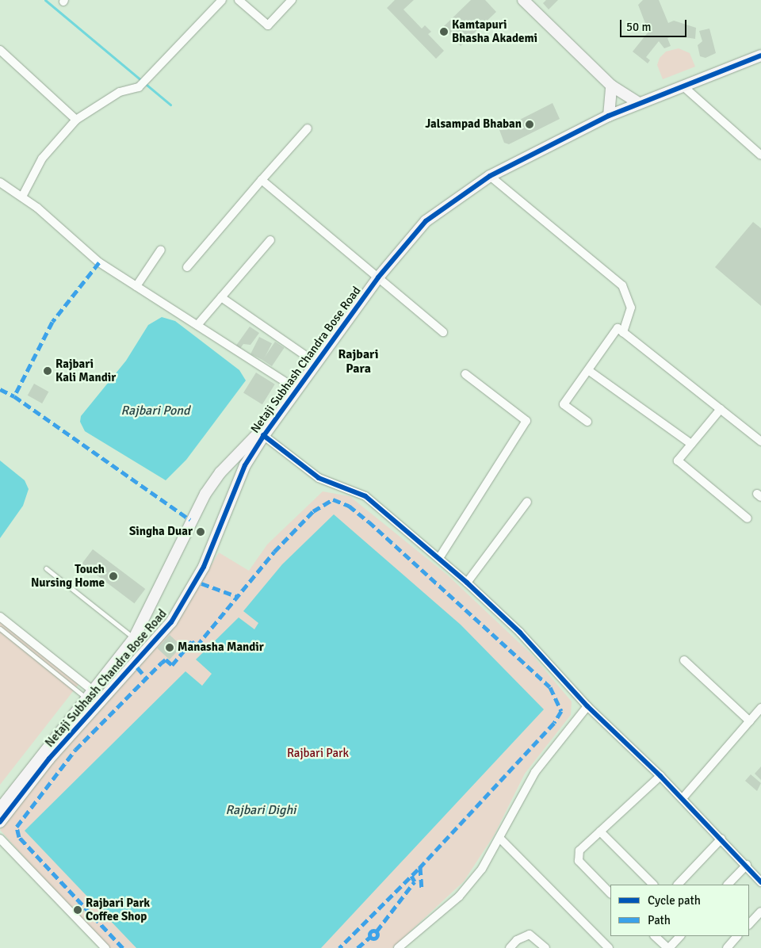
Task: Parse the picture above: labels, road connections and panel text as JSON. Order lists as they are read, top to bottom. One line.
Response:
{"streets":{"street":["Netaji Subhash Chandra Bose Road"]},"districts":["Rajbari Para"],"water":["Rajbari Pond","Rajbari Dighi"],"parks":["Rajbari Park"],"places":["Kamtapuri Bhasha Akademi","Jalsampad Bhaban","Rajbari Kali Mandir","Singha Duar","Touch Nursing Home","Manasha Mandir","Rajbari Park Coffee Shop"],"legend":["Cycle path","Path"],"scale_bar":"50 m"}
